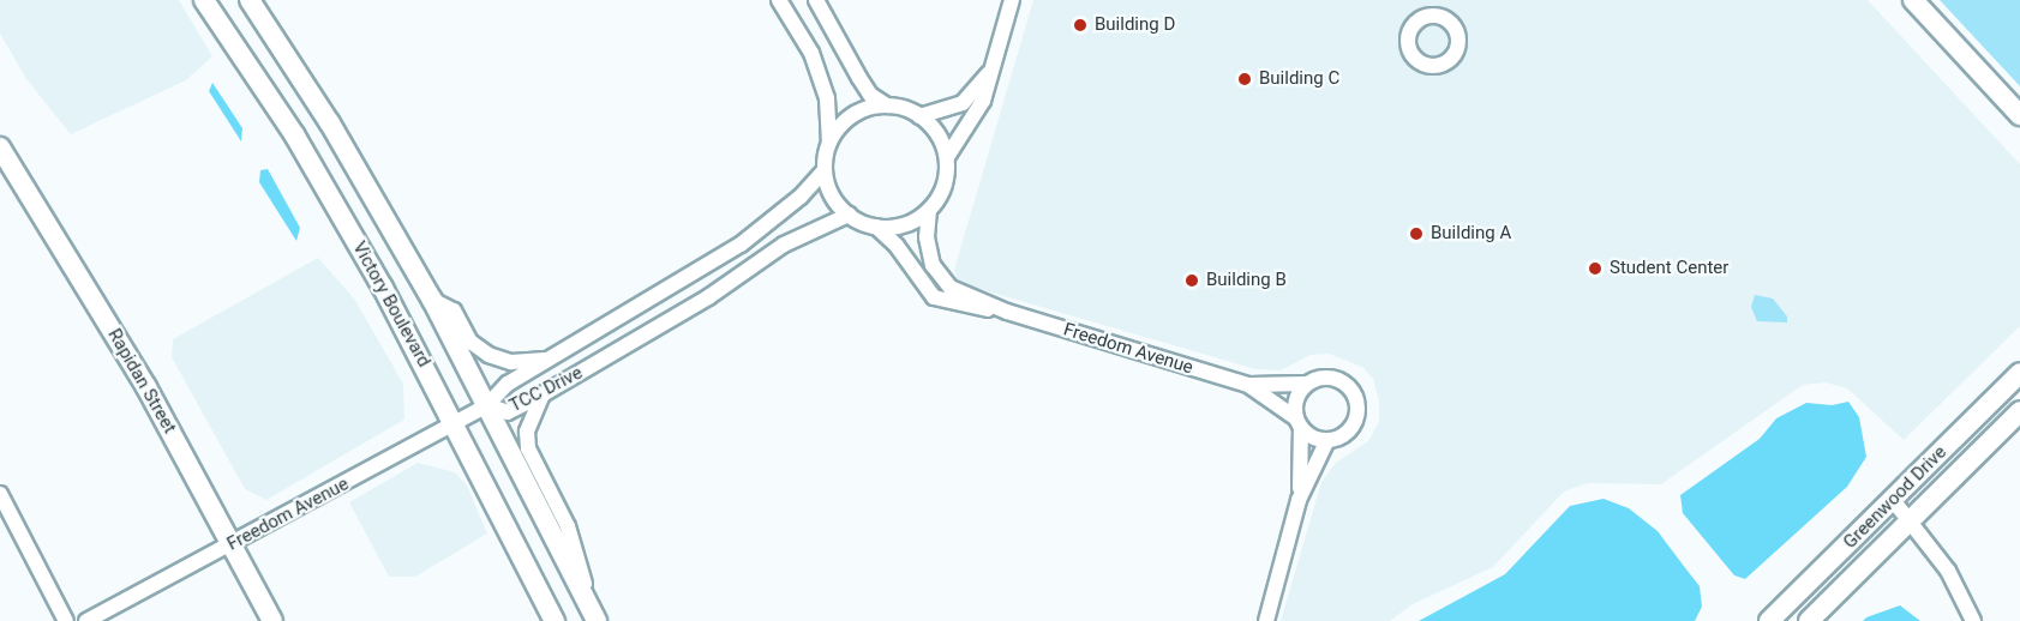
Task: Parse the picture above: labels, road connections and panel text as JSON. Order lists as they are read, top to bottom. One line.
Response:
{"streets":{"main road":["Victory Boulevard","Rapidan Street","Greenwood Drive"],"street":["Freedom Avenue","TCC Drive"]},"crossings":[["Victory Boulevard","Freedom Avenue"],["Victory Boulevard","TCC Drive"],["Freedom Avenue","Rapidan Street"],["Freedom Avenue","TCC Drive"]],"places":["Building D","Building C","Building A","Student Center","Building B"]}
